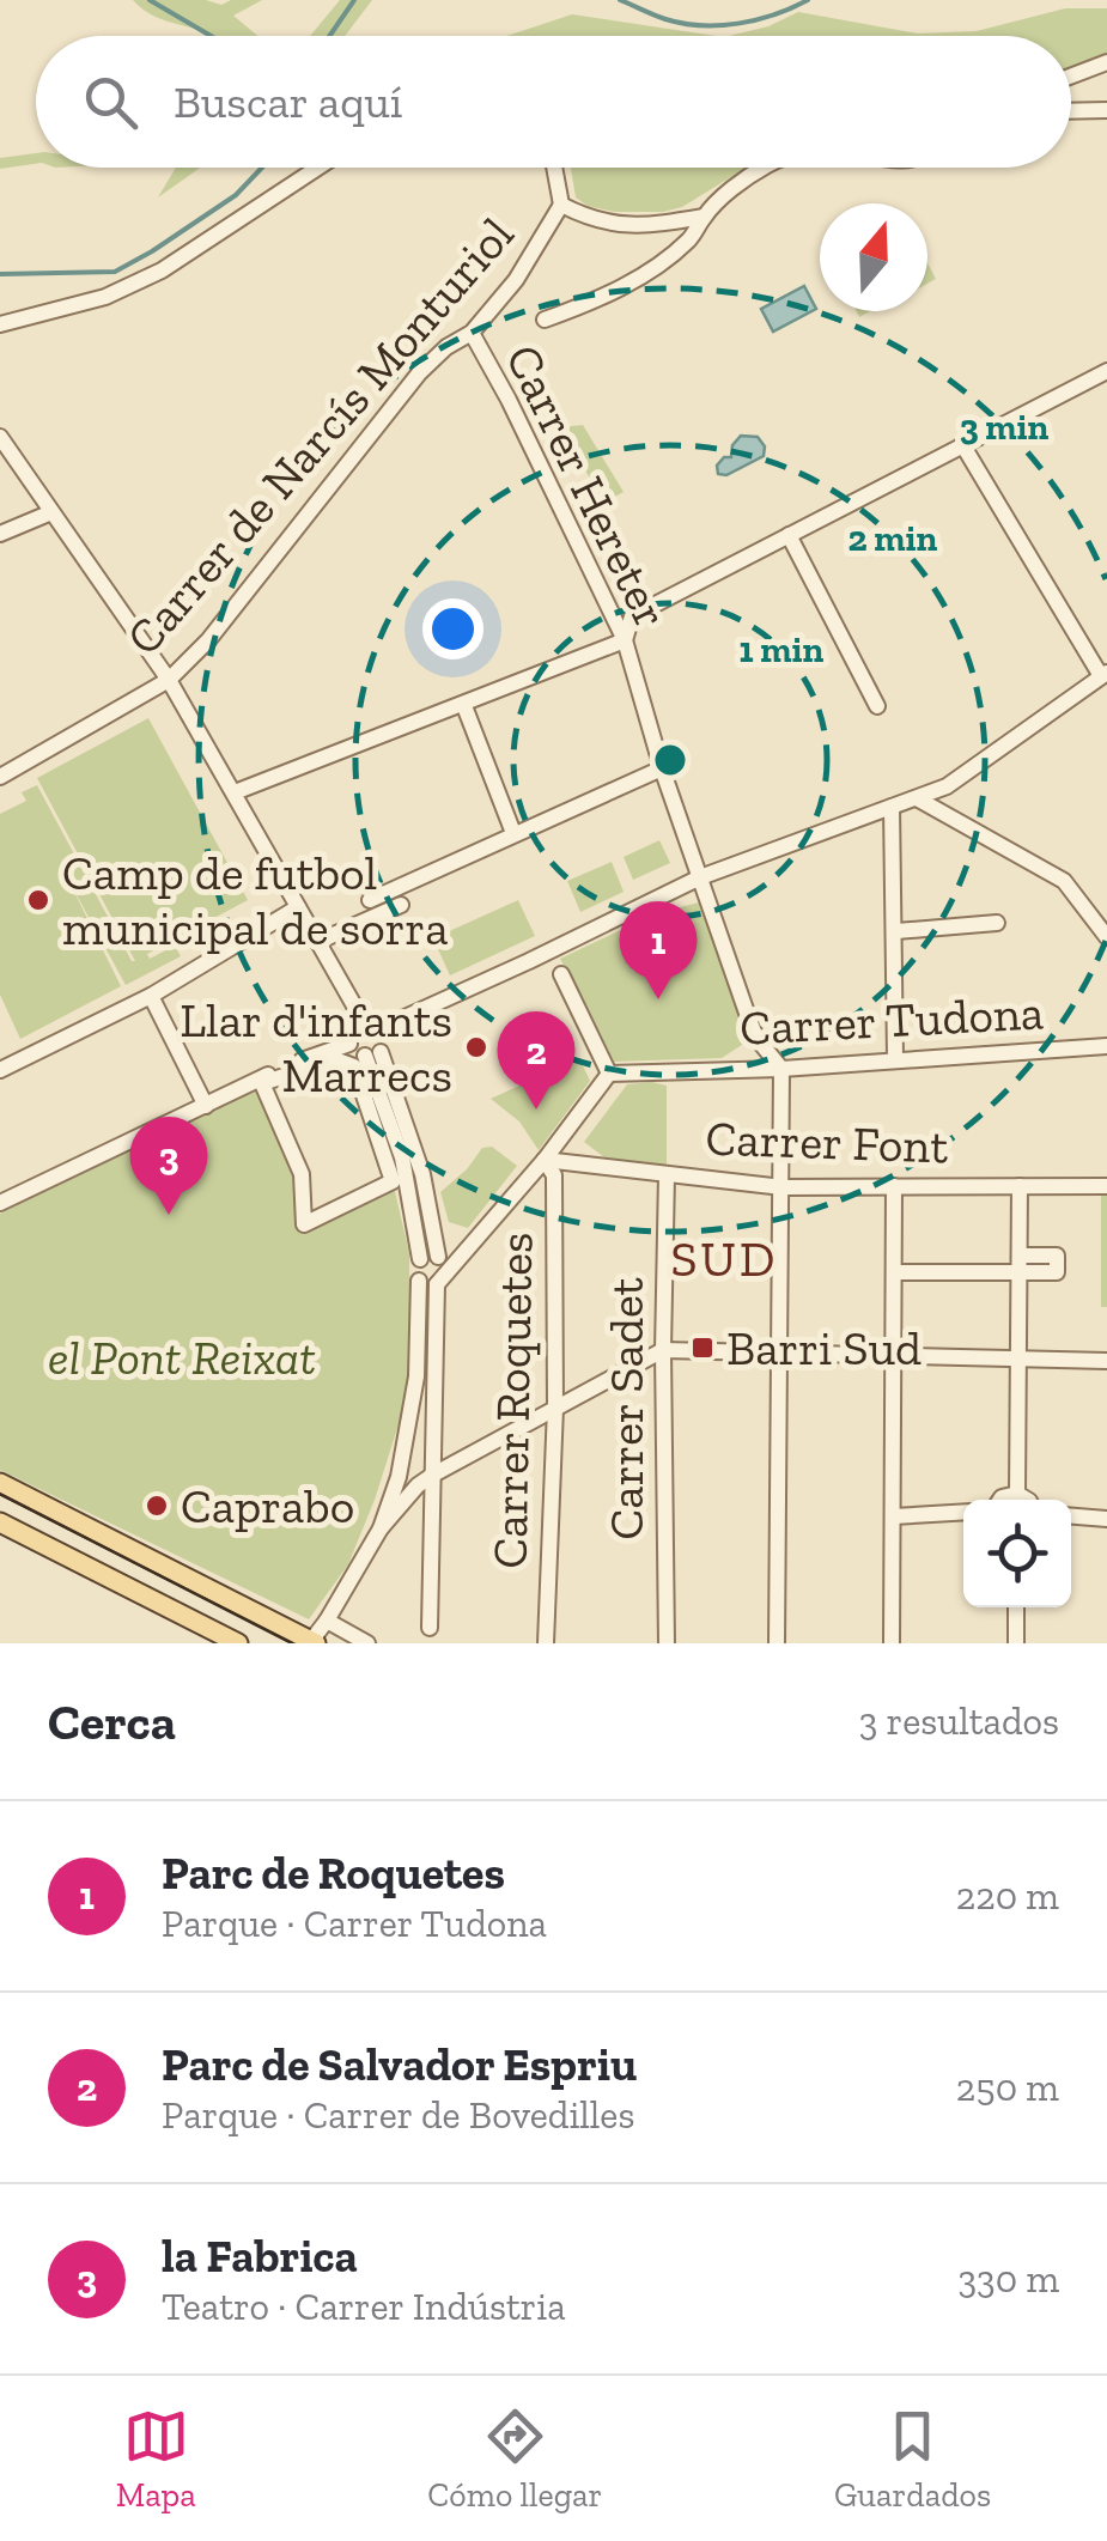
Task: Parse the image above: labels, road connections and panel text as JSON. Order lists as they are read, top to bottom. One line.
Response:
{"streets":{"street":["Carrer de Narcís Monturiol","Carrer Hereter","Carrer Tudona","Carrer Font","Carrer Roquetes","Carrer Sadet"]},"crossings":[["Carrer de Narcís Monturiol","Carrer Hereter"],["Carrer Hereter","Carrer Tudona"],["Carrer Font","Carrer Roquetes"],["Carrer Font","Carrer Sadet"]],"districts":["SUD"],"parks":["el Pont Reixat"],"places":{"other":["Camp de futbol municipal de sorra","Llar d'infants Marrecs","Caprabo"],"transit":["Barri Sud"]},"north":"top","page":{"search":"Buscar aquí","pins":["1","2","3"],"heading":["Cerca","3 resultados"],"list":[{"mark":"1","name":"Parc de Roquetes","note":"Parque · Carrer Tudona","value":"220 m"},{"mark":"2","name":"Parc de Salvador Espriu","note":"Parque · Carrer de Bovedilles","value":"250 m"},{"mark":"3","name":"la Fabrica","note":"Teatro · Carrer Indústria","value":"330 m"}],"nav":["Mapa","Cómo llegar","Guardados"]},"rings":["3 min","2 min","1 min"]}
